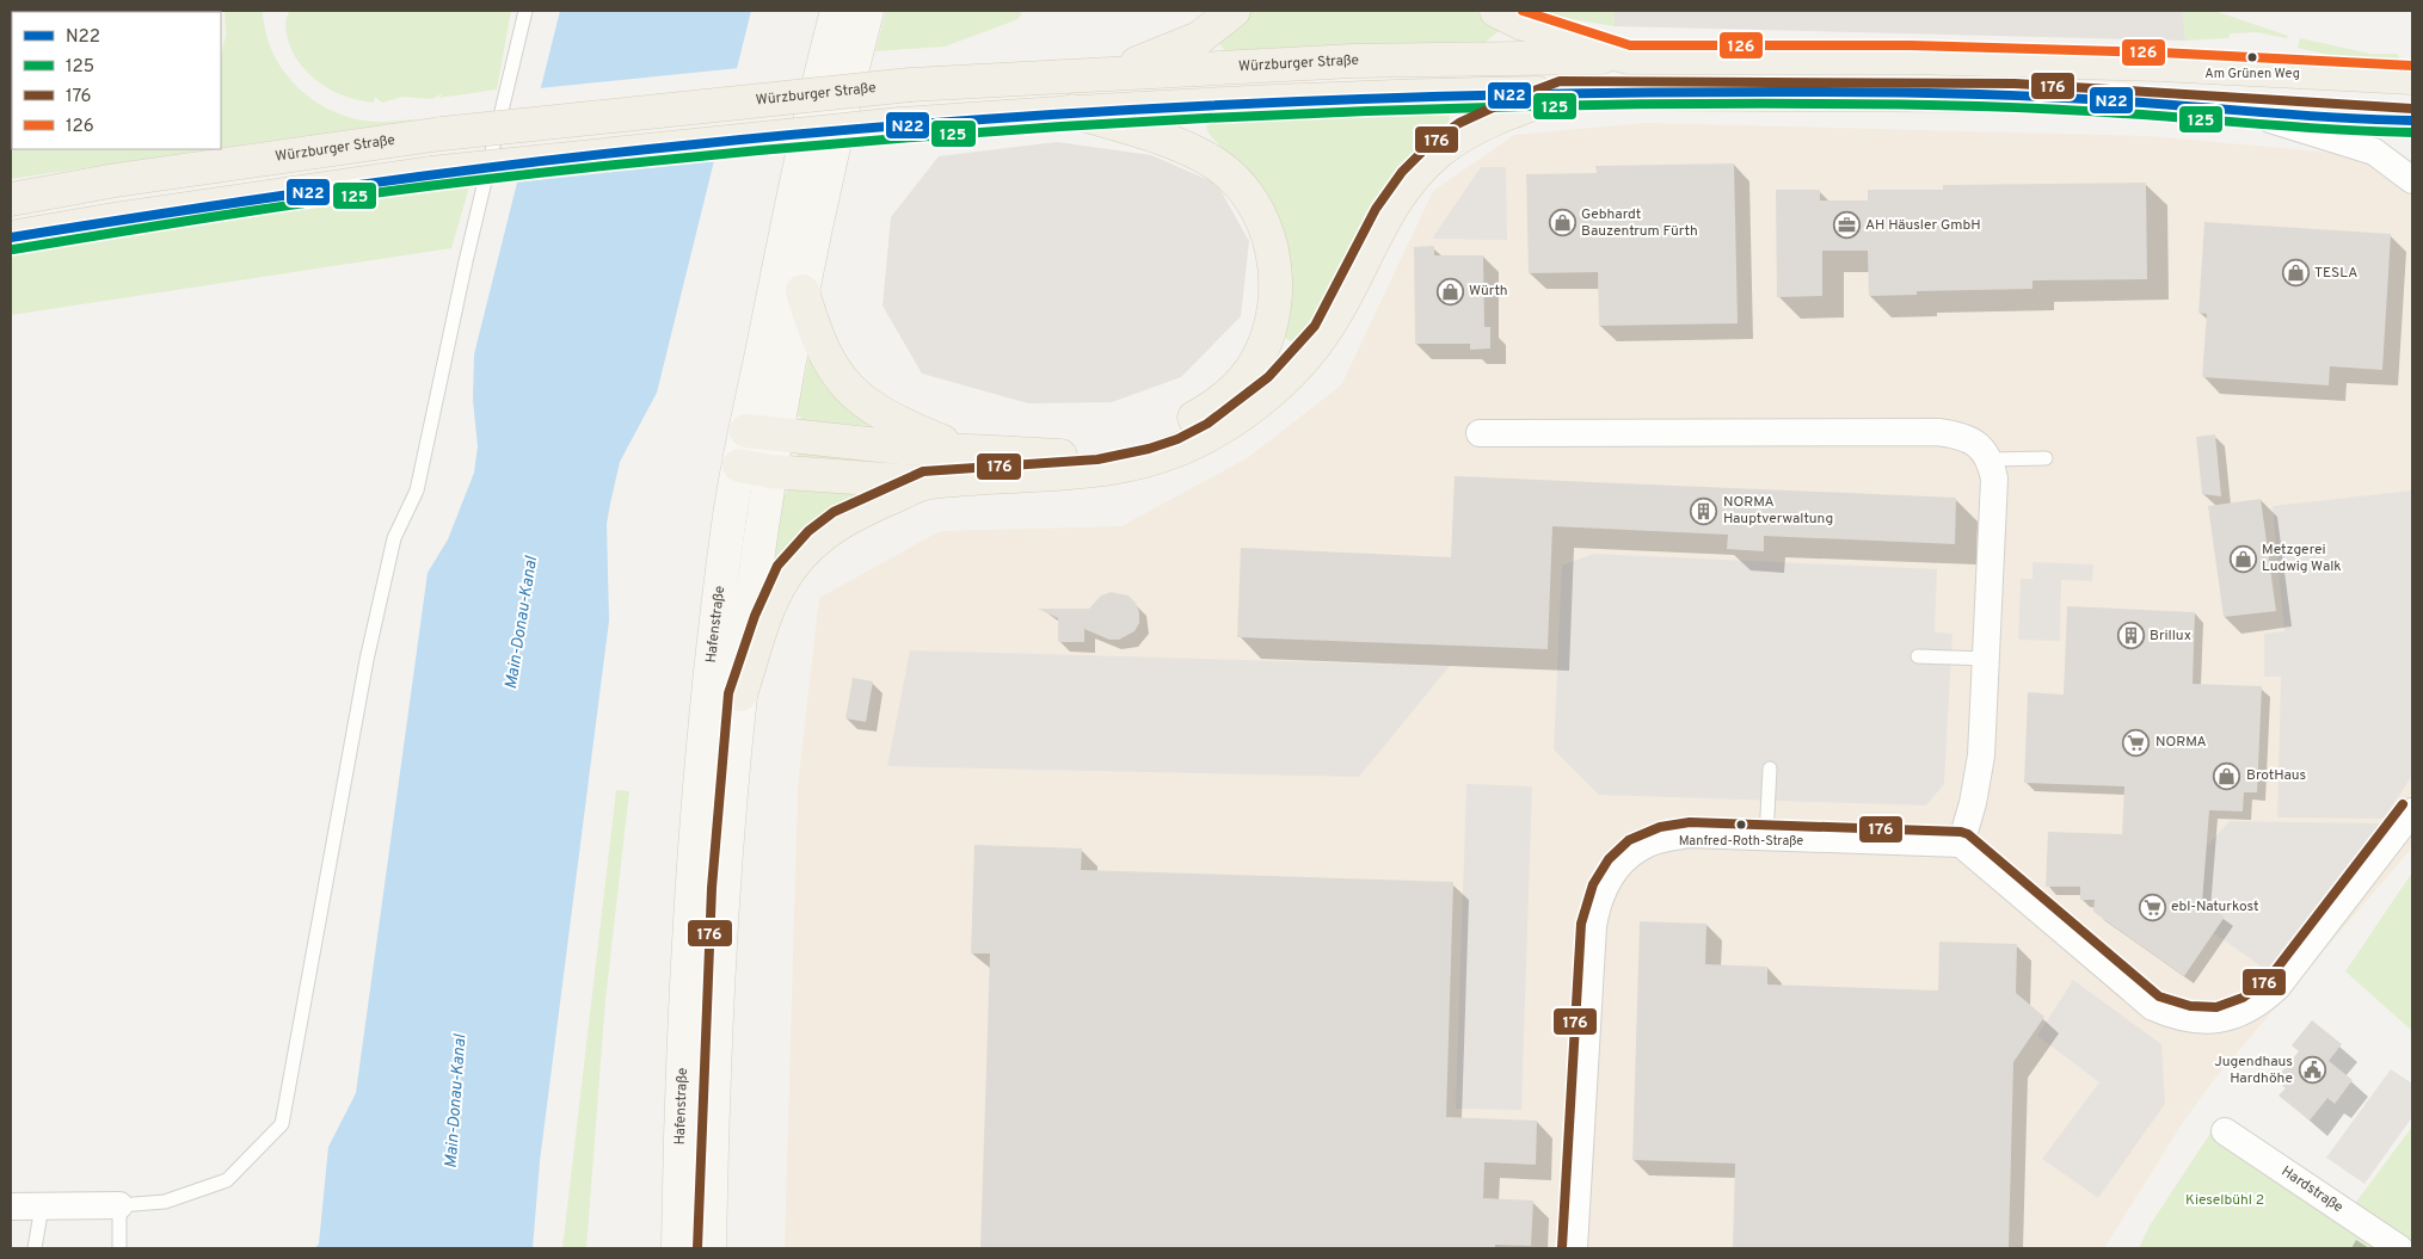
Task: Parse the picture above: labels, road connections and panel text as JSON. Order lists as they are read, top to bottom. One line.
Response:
{"streets":{"main road":["Würzburger Straße","Hafenstraße"],"street":["Hardstraße"]},"water":["Main-Donau-Kanal"],"parks":["Kieselbühl 2"],"places":{"other":["Am Grünen Weg","Manfred-Roth-Straße"],"shop":["Gebhardt Bauzentrum Fürth","TESLA","Würth","Metzgerei Ludwig Walk","BrotHaus"],"office":["AH Häusler GmbH"],"building":["NORMA Hauptverwaltung","Brillux"],"supermarket":["NORMA","ebl-Naturkost"],"public building":["Jugendhaus Hardhöhe"]},"lines":["transit line 126","transit line 176","transit line N22","transit line 125"],"legend":["N22","125","176","126"]}
